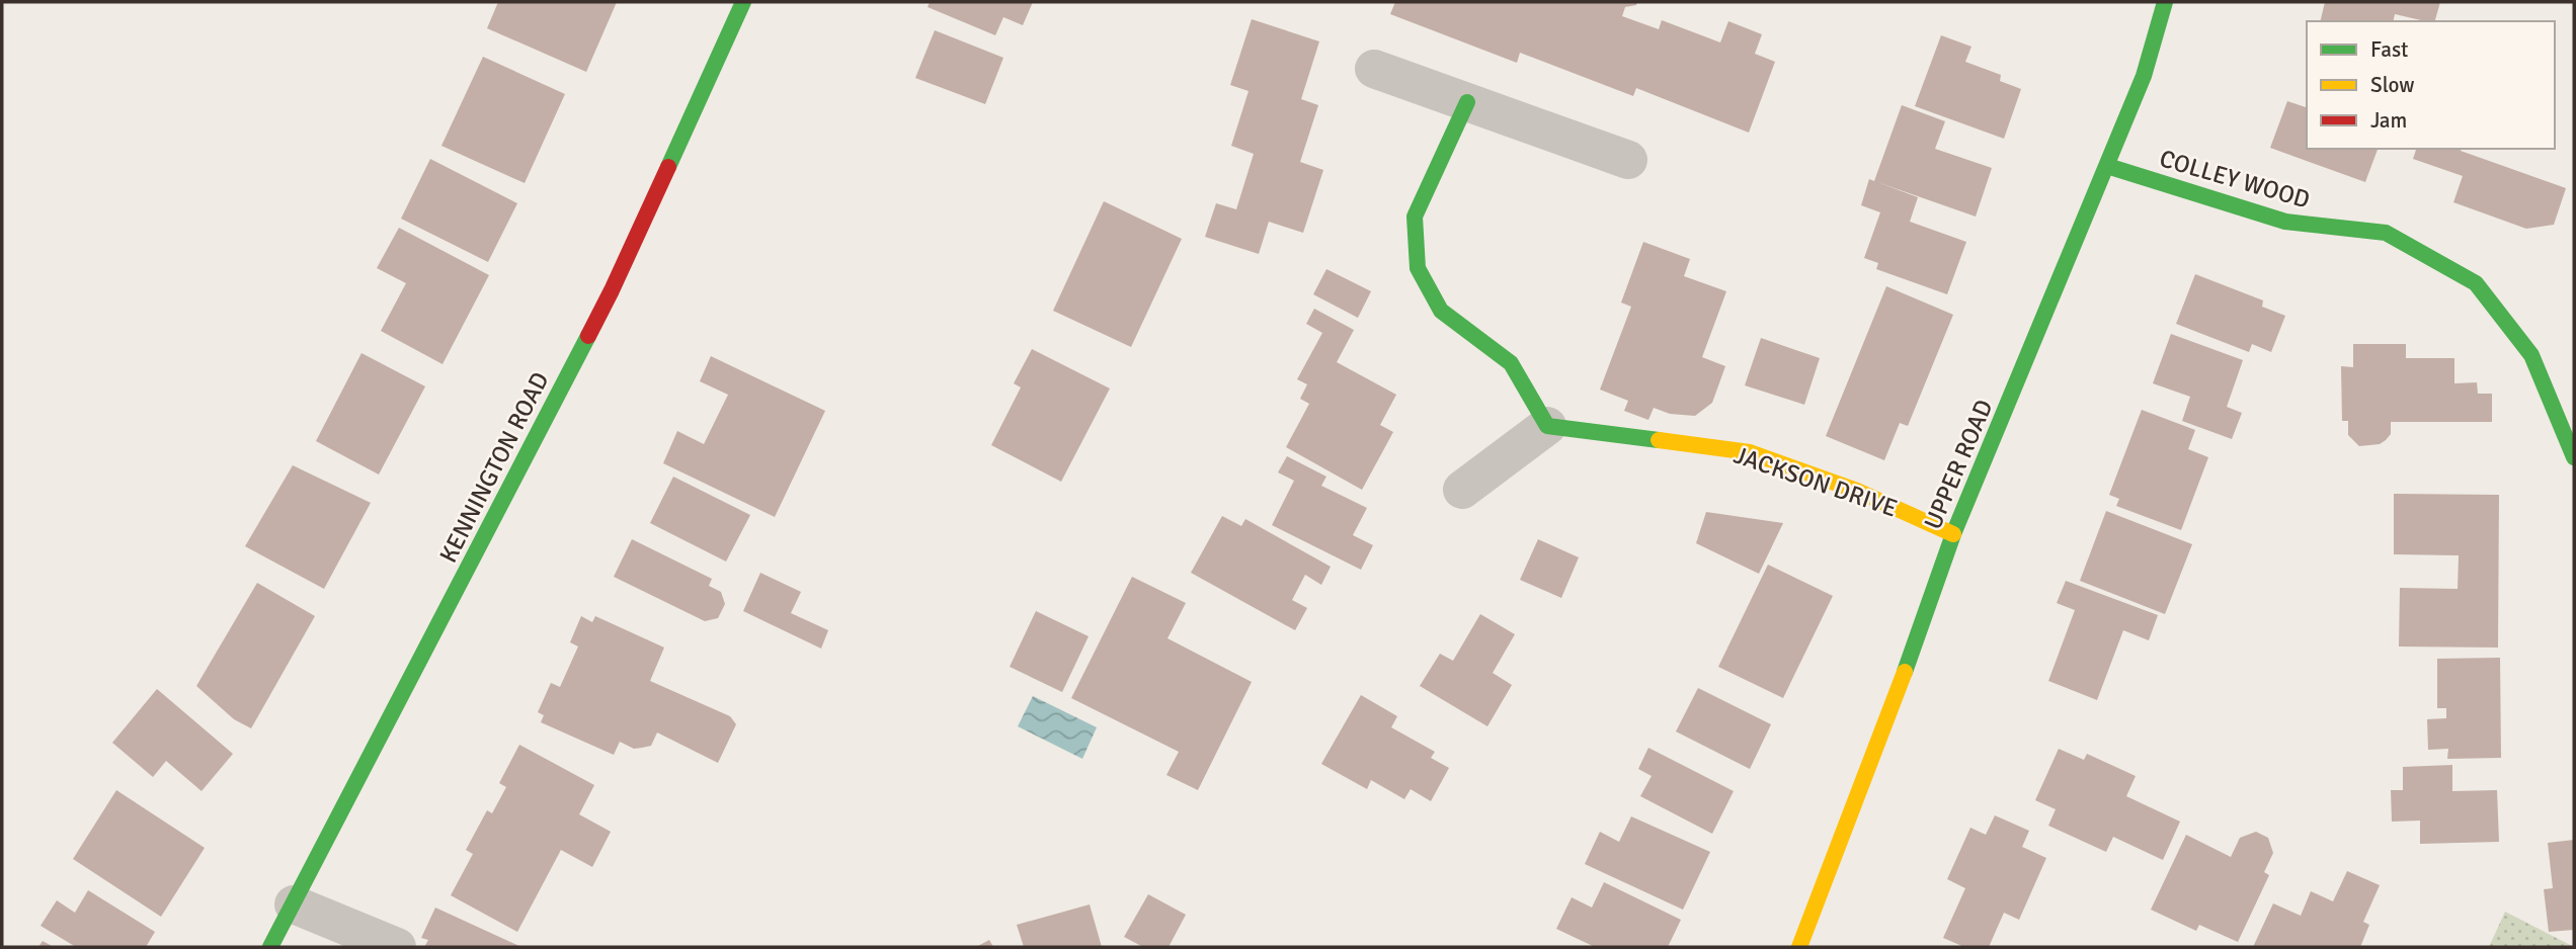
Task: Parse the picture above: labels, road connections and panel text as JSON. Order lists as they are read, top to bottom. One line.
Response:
{"streets":{"street":["COLLEY WOOD","UPPER ROAD","KENNINGTON ROAD","JACKSON DRIVE"]},"crossings":[["COLLEY WOOD","UPPER ROAD"],["UPPER ROAD","JACKSON DRIVE"]],"legend":["Fast","Slow","Jam"]}
